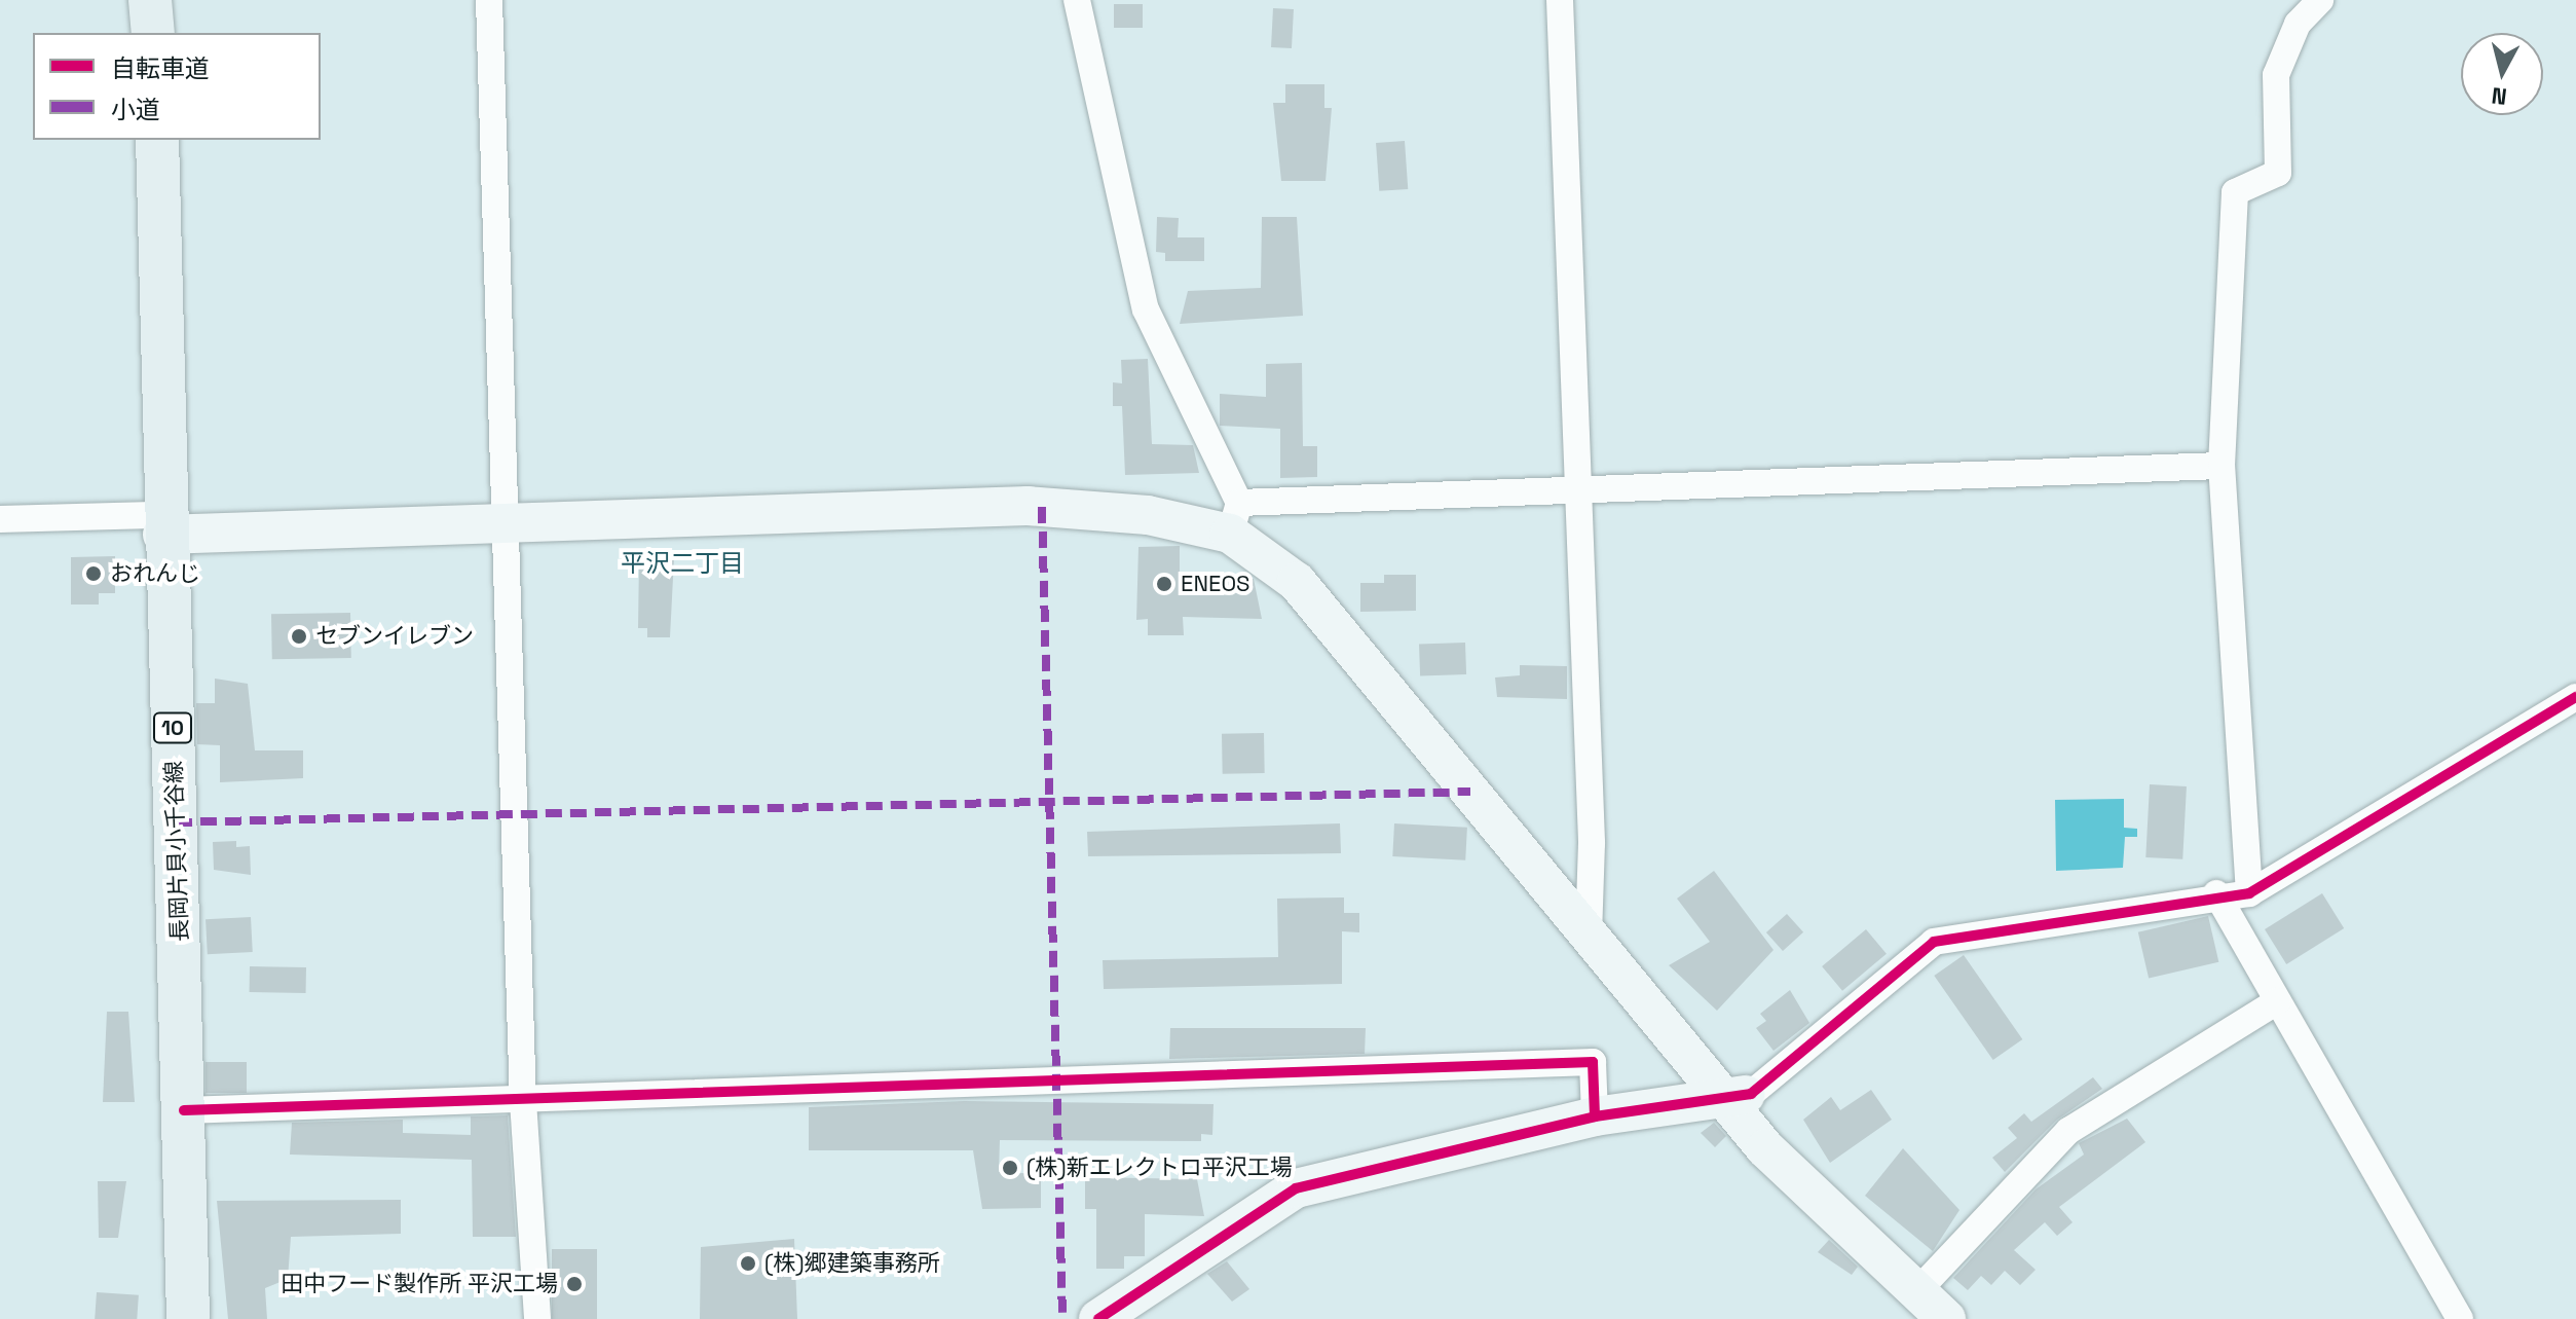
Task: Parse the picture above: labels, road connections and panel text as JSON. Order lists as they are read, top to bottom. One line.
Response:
{"streets":{"main road":["10","長岡片貝小千谷線"]},"districts":["平沢二丁目"],"places":["おれんじ","ENEOS","セブンイレブン","(株)新エレクトロ平沢工場","(株)郷建築事務所","田中フード製作所 平沢工場"],"legend":["自転車道","小道"],"north":"bottom"}
